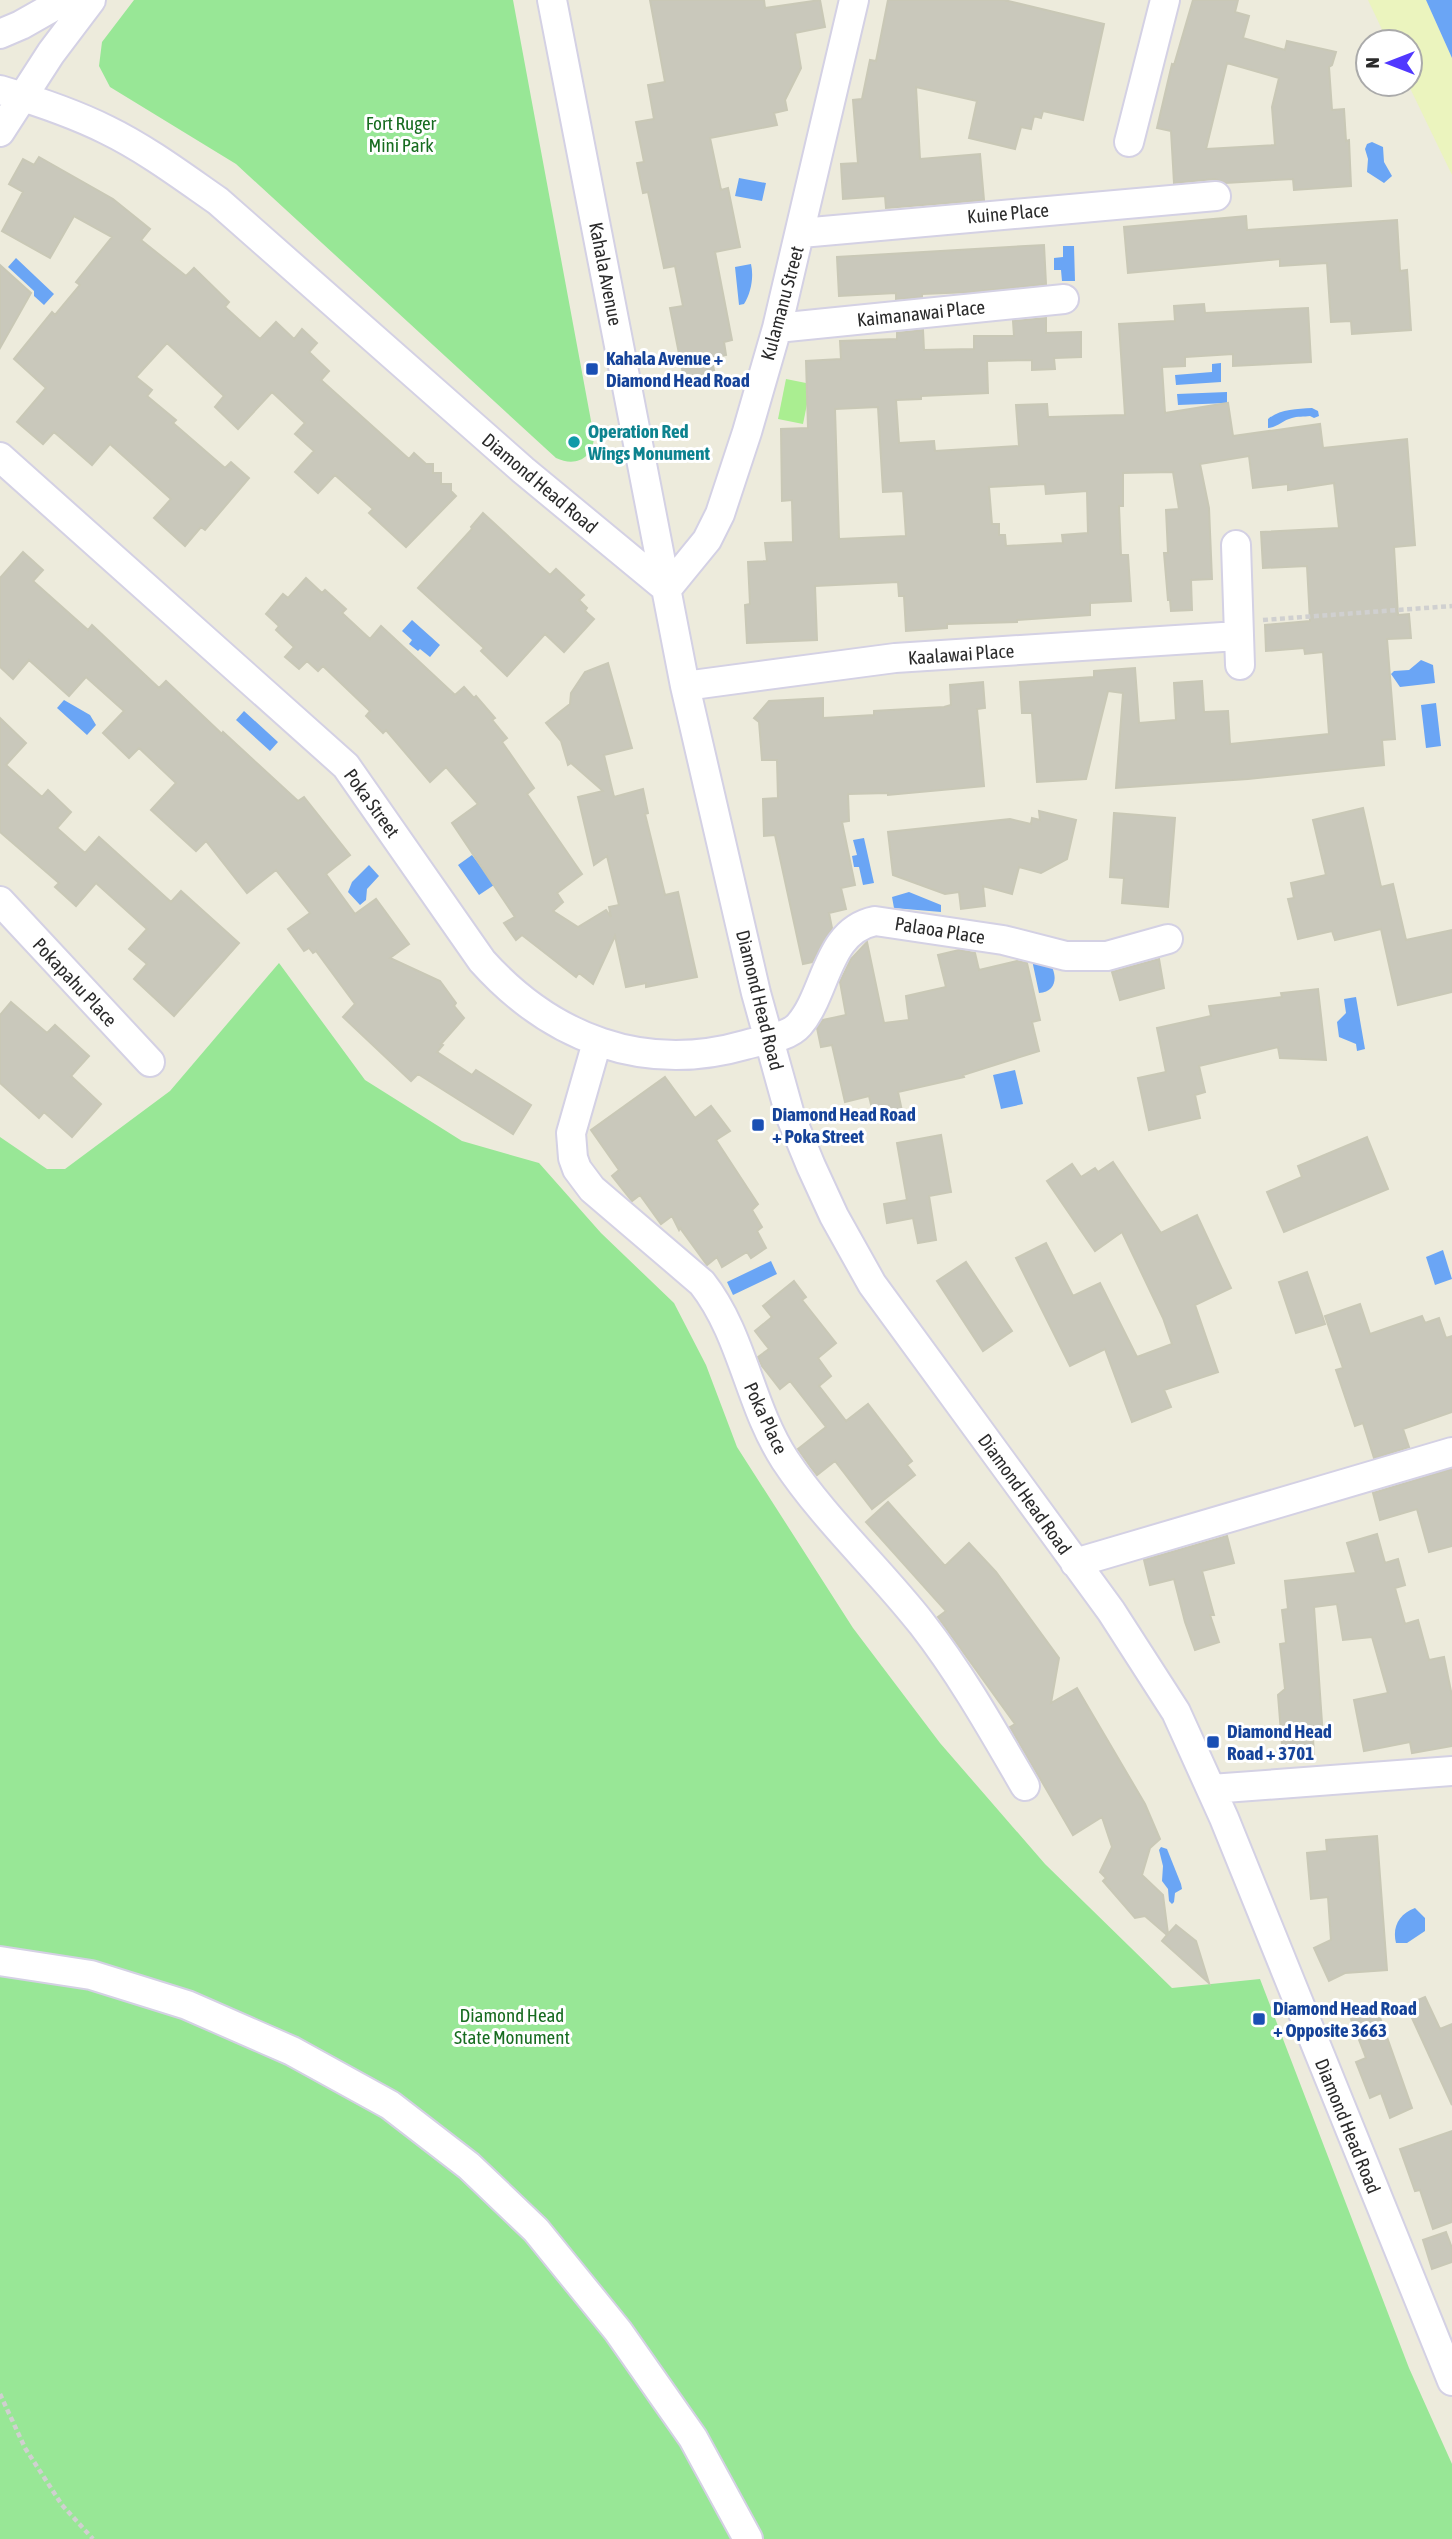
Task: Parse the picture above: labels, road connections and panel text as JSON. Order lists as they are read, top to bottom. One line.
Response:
{"streets":{"street":["Kuine Place","Kahala Avenue","Kulamanu Street","Kaimanawai Place","Diamond Head Road","Kaalawai Place","Poka Street","Palaoa Place","Pokapahu Place","Poka Place"]},"crossings":[["Kuine Place","Kulamanu Street"],["Kahala Avenue","Kulamanu Street"],["Kahala Avenue","Diamond Head Road"],["Kulamanu Street","Kaimanawai Place"],["Kulamanu Street","Diamond Head Road"],["Diamond Head Road","Kaalawai Place"],["Diamond Head Road","Poka Street"],["Diamond Head Road","Palaoa Place"],["Poka Street","Palaoa Place"],["Poka Street","Poka Place"]],"parks":["Fort Ruger Mini Park","Diamond Head State Monument"],"places":{"transit":["Kahala Avenue + Diamond Head Road","Diamond Head Road + Poka Street","Diamond Head Road + 3701","Diamond Head Road + Opposite 3663"],"other":["Operation Red Wings Monument"]},"north":"left"}
